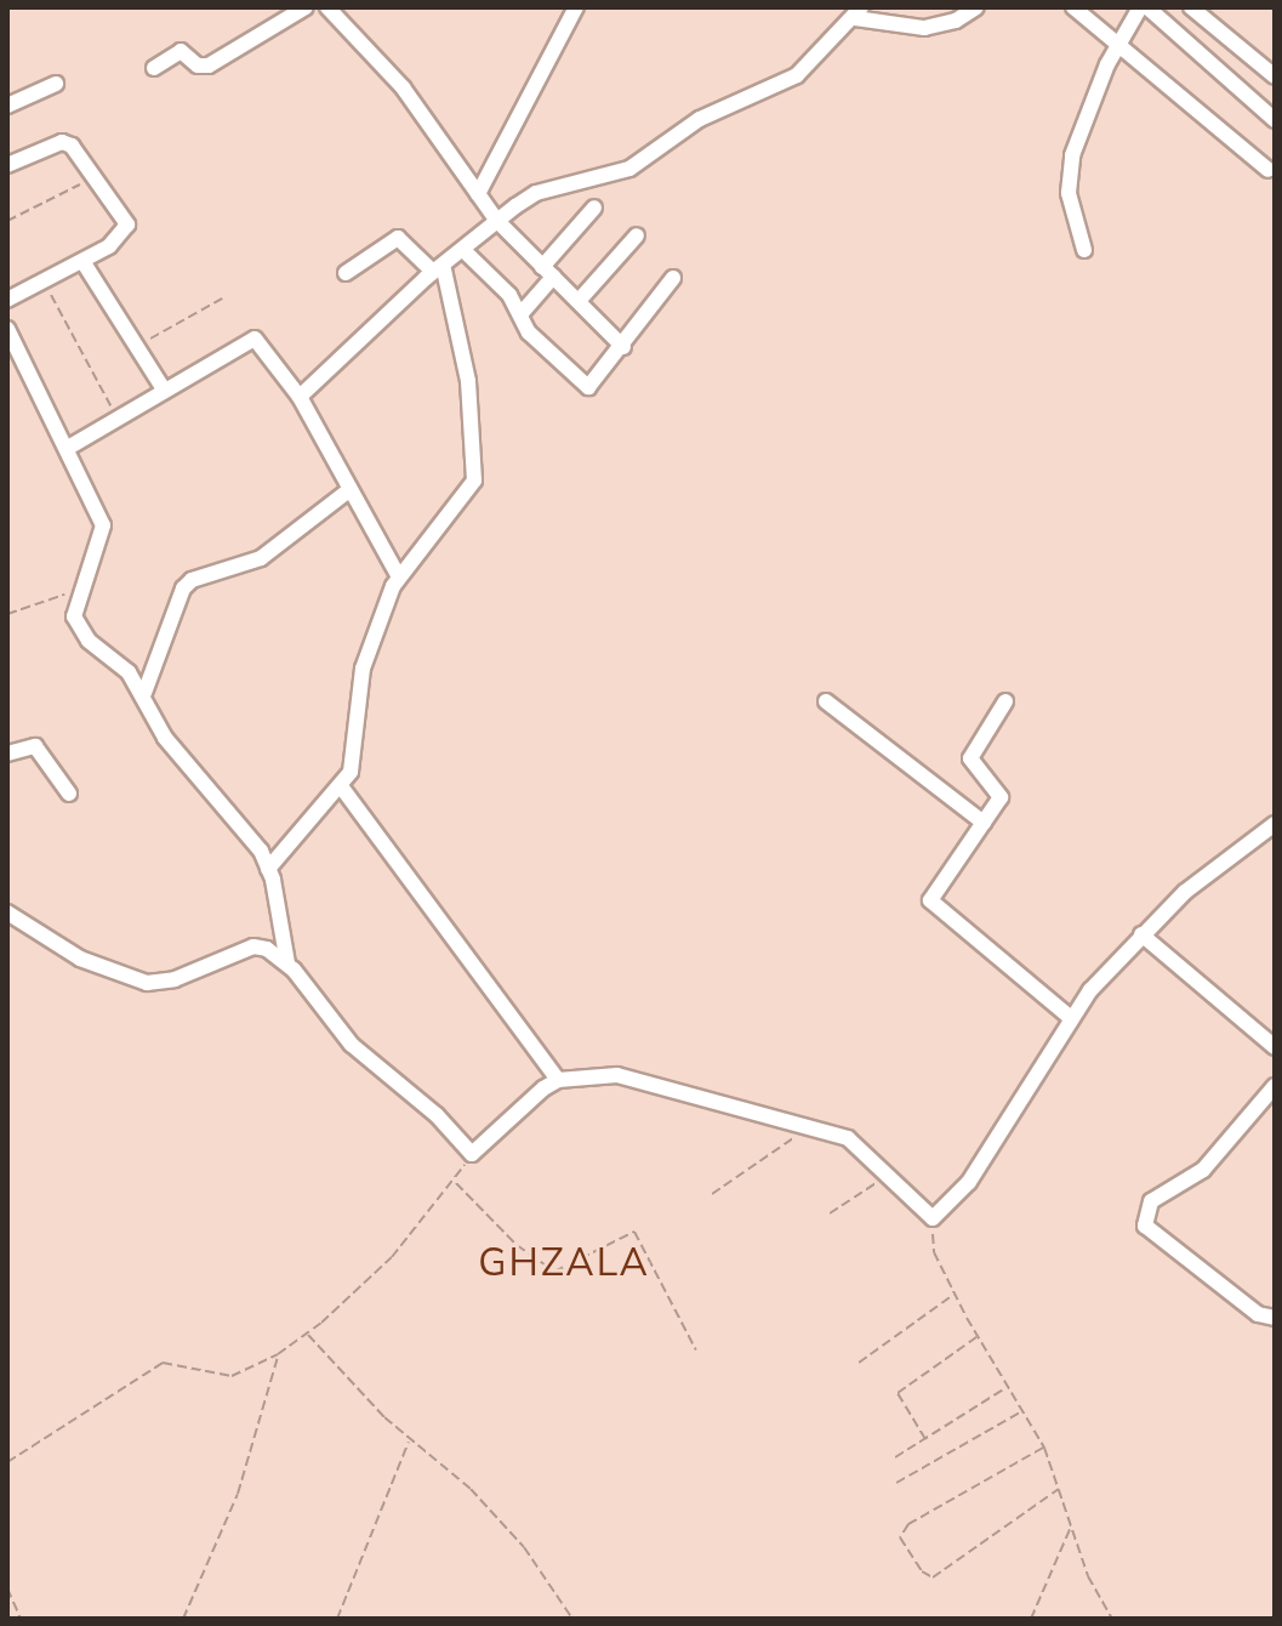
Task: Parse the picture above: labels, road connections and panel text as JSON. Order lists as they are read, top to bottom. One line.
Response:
{"districts":["GHZALA"]}
